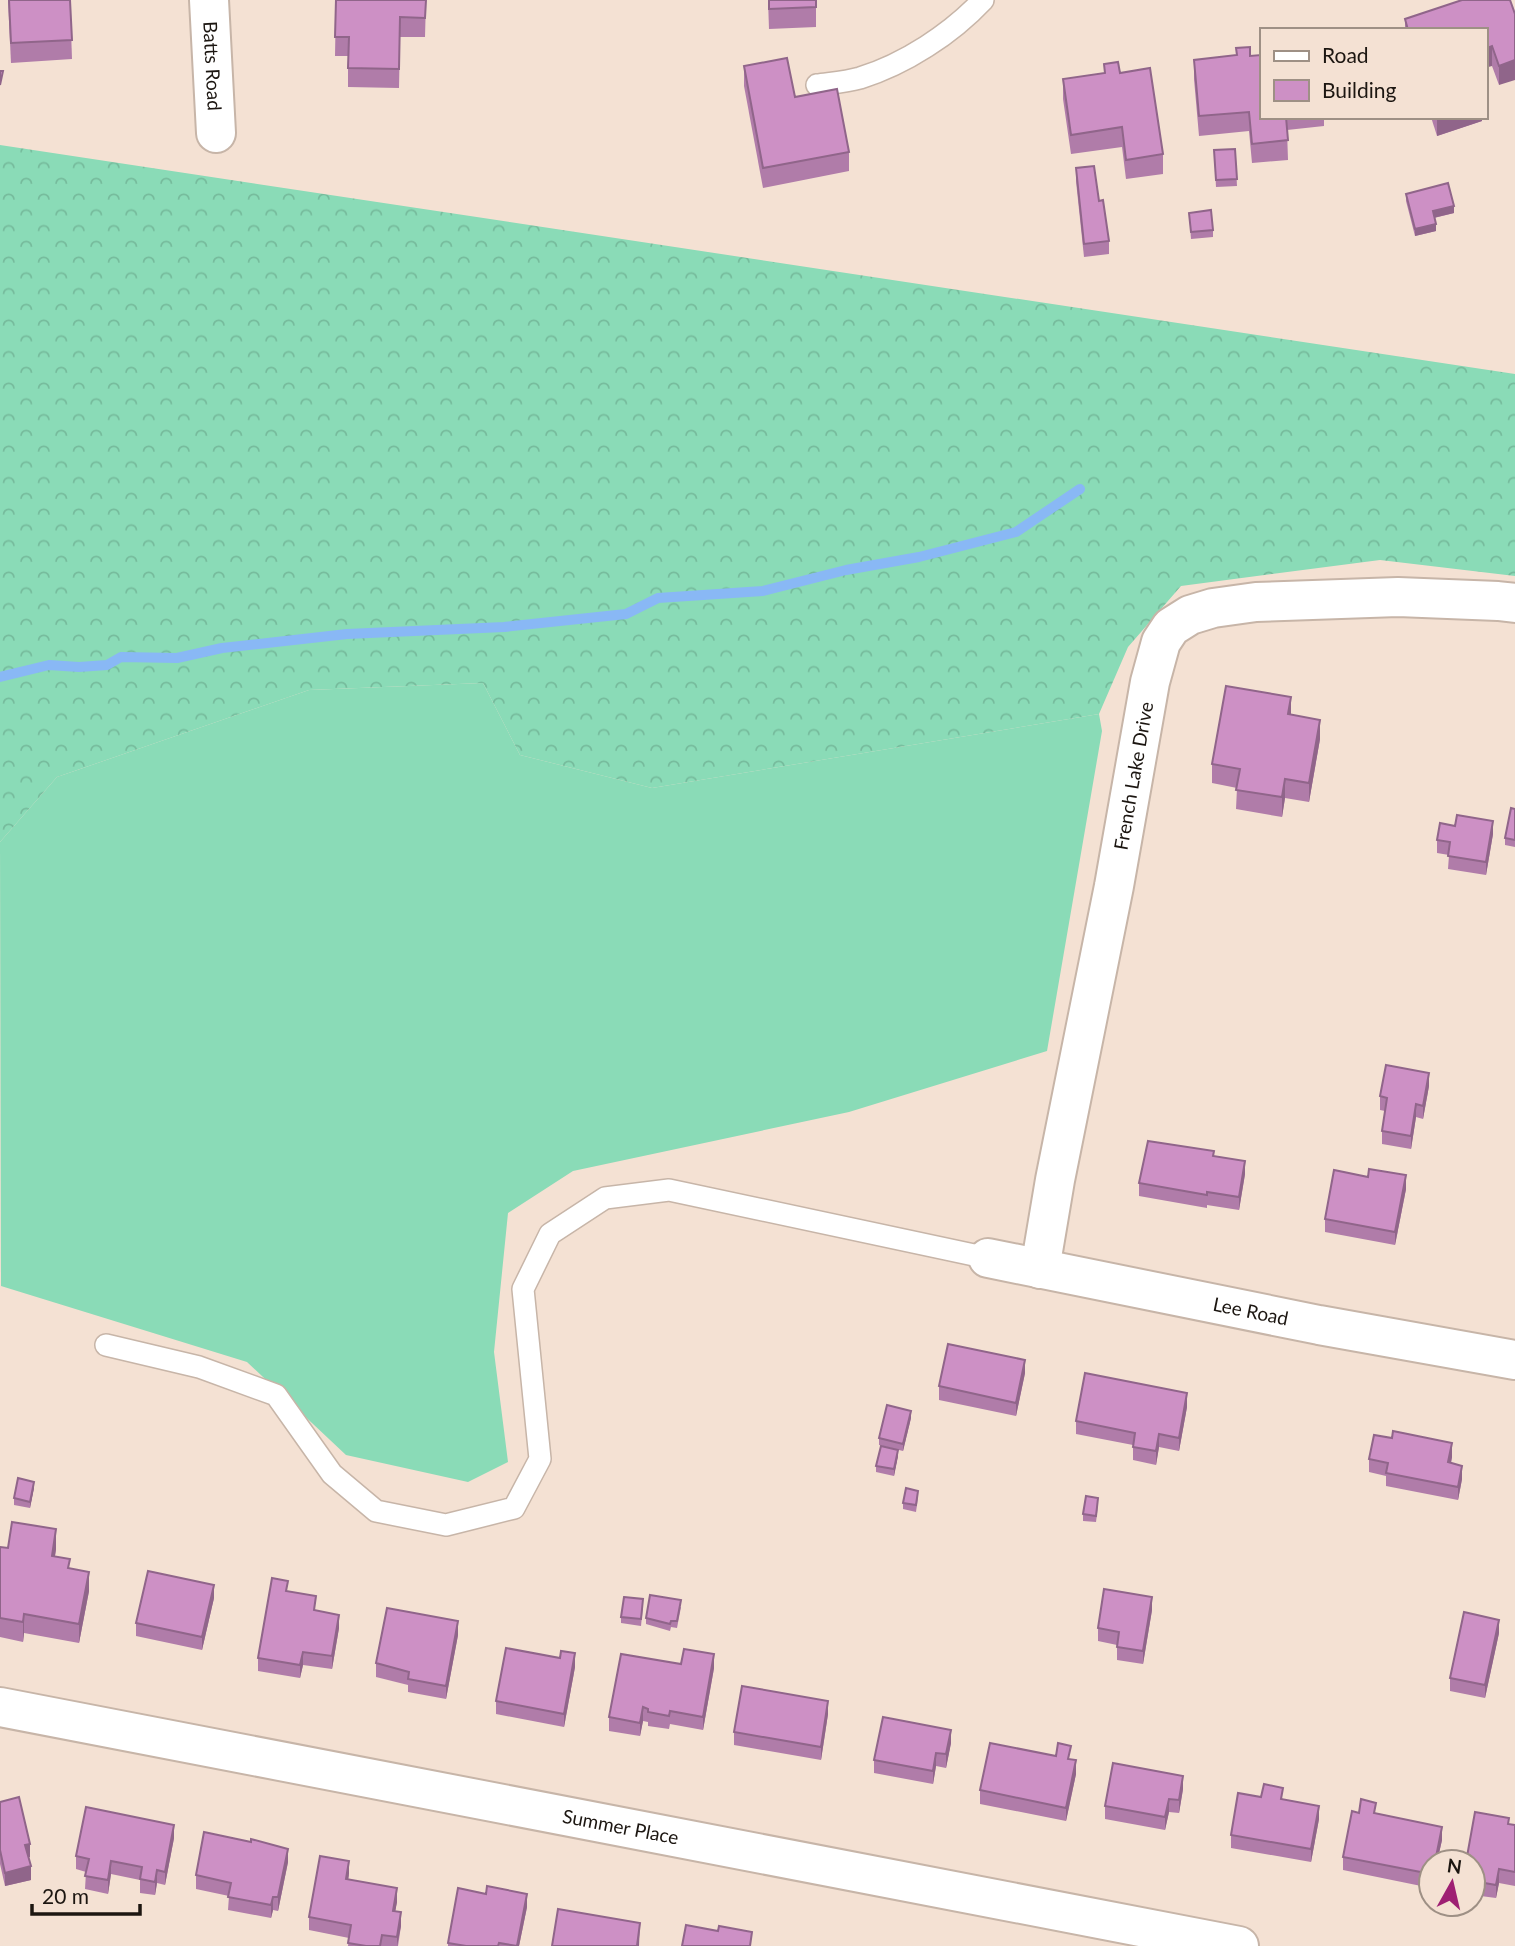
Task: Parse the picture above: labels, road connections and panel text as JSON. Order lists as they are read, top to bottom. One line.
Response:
{"streets":{"street":["Batts Road","French Lake Drive","Lee Road","Summer Place"]},"crossings":[["French Lake Drive","Lee Road"]],"legend":["Road","Building"],"scale_bar":"20 m","north":"top"}
